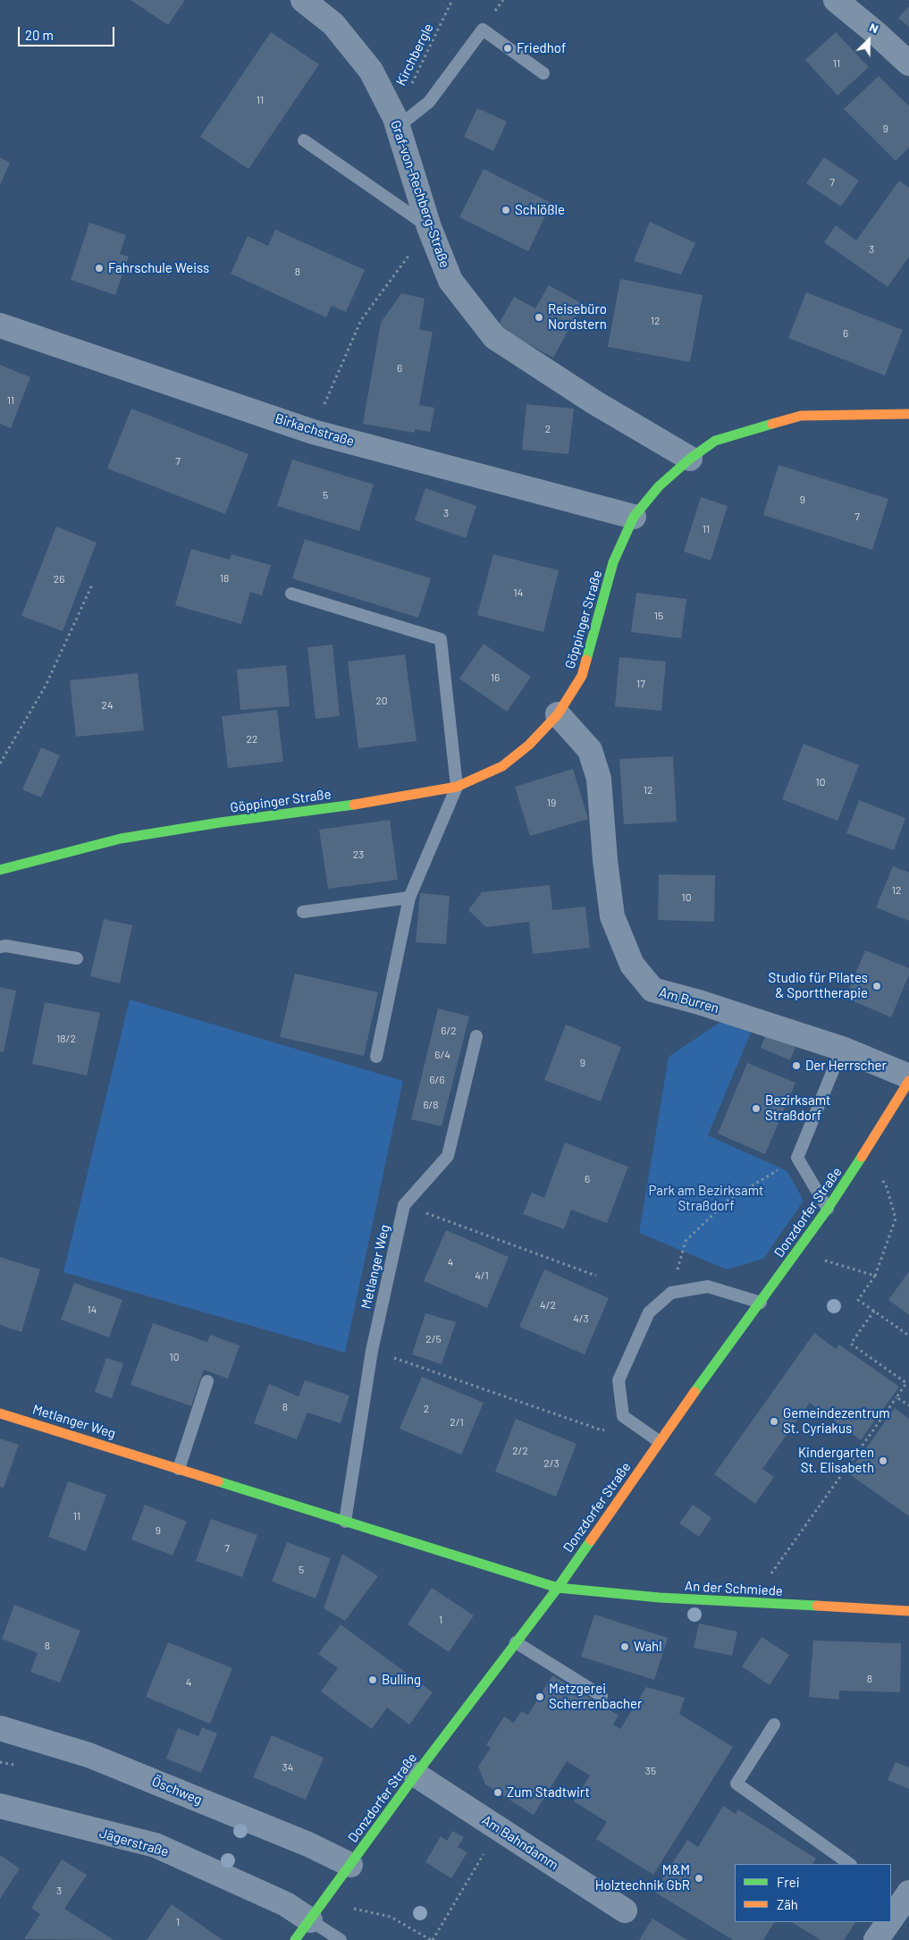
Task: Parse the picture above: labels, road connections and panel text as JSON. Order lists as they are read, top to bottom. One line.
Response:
{"streets":{"main road":["Göppinger Straße","Donzdorfer Straße","Metlanger Weg","An der Schmiede"],"street":["Graf-von-Rechberg-Straße","Birkachstraße","Am Burren","Öschweg","Jägerstraße","Am Bahndamm"],"path":["Kirchbergle"]},"crossings":[["Kirchbergle","Graf-von-Rechberg-Straße"],["Graf-von-Rechberg-Straße","Göppinger Straße"],["Birkachstraße","Göppinger Straße"],["Göppinger Straße","Am Burren"],["Donzdorfer Straße","Metlanger Weg"],["Donzdorfer Straße","An der Schmiede"],["Donzdorfer Straße","Öschweg"],["Donzdorfer Straße","Jägerstraße"],["Donzdorfer Straße","Am Bahndamm"],["Metlanger Weg","An der Schmiede"]],"parks":["Park am Bezirksamt Straßdorf"],"places":["Friedhof","Schlößle","Fahrschule Weiss","Reisebüro Nordstern","Studio für Pilates & Sporttherapie","Der Herrscher","Bezirksamt Straßdorf","Gemeindezentrum St. Cyriakus","Kindergarten St. Elisabeth","Wahl","Bulling","Metzgerei Scherrenbacher","Zum Stadtwirt","M&M Holztechnik GbR"],"house_numbers":["11","11","9","7","3","8","12","6","6","11","2","7","5","9","3","7","11","18","26","14","15","16","17","20","24","22","10","12","19","23","12","10","6/2","18/2","6/4","9","6/6","6/8","6","4","4/1","4/2","14","4/3","2/5","10","8","2","2/1","2/2","2/3","11","9","7","5","1","8","8","4","34","35","3","1"],"legend":["Frei","Zäh"],"scale_bar":"20 m","north":"top right"}
